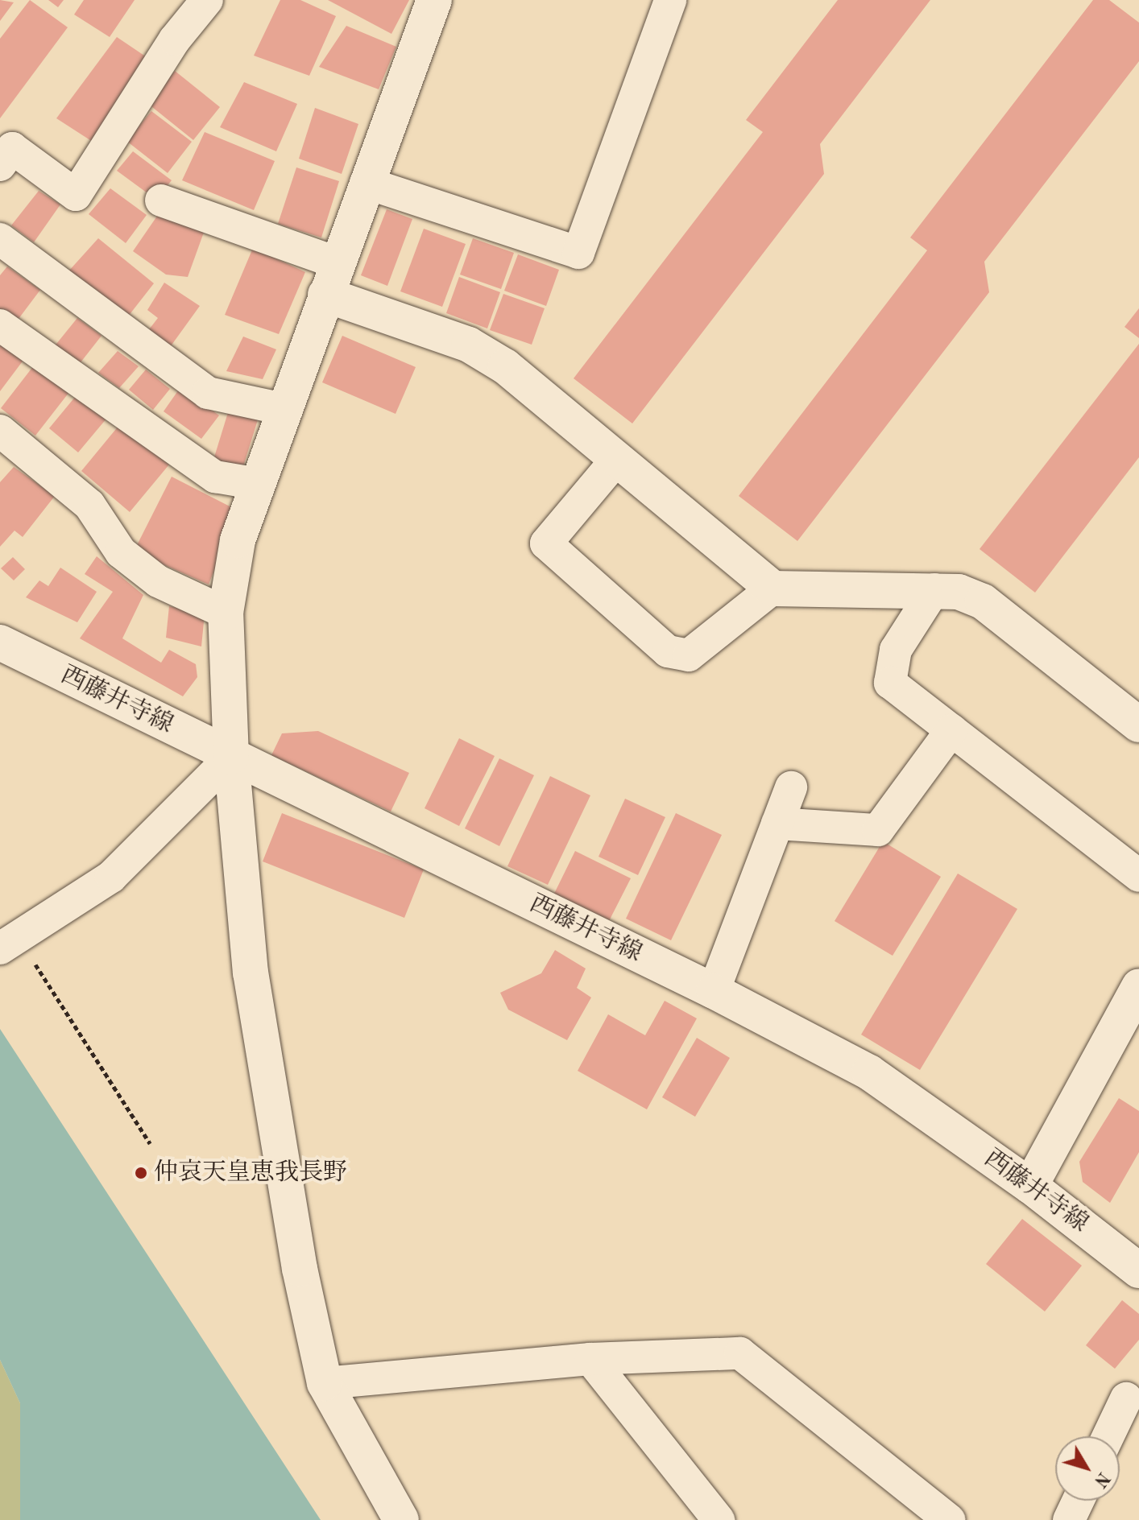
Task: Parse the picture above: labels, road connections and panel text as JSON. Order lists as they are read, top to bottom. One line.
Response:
{"streets":{"street":["西藤井寺線"]},"places":["仲哀天皇恵我長野"],"north":"bottom right"}
